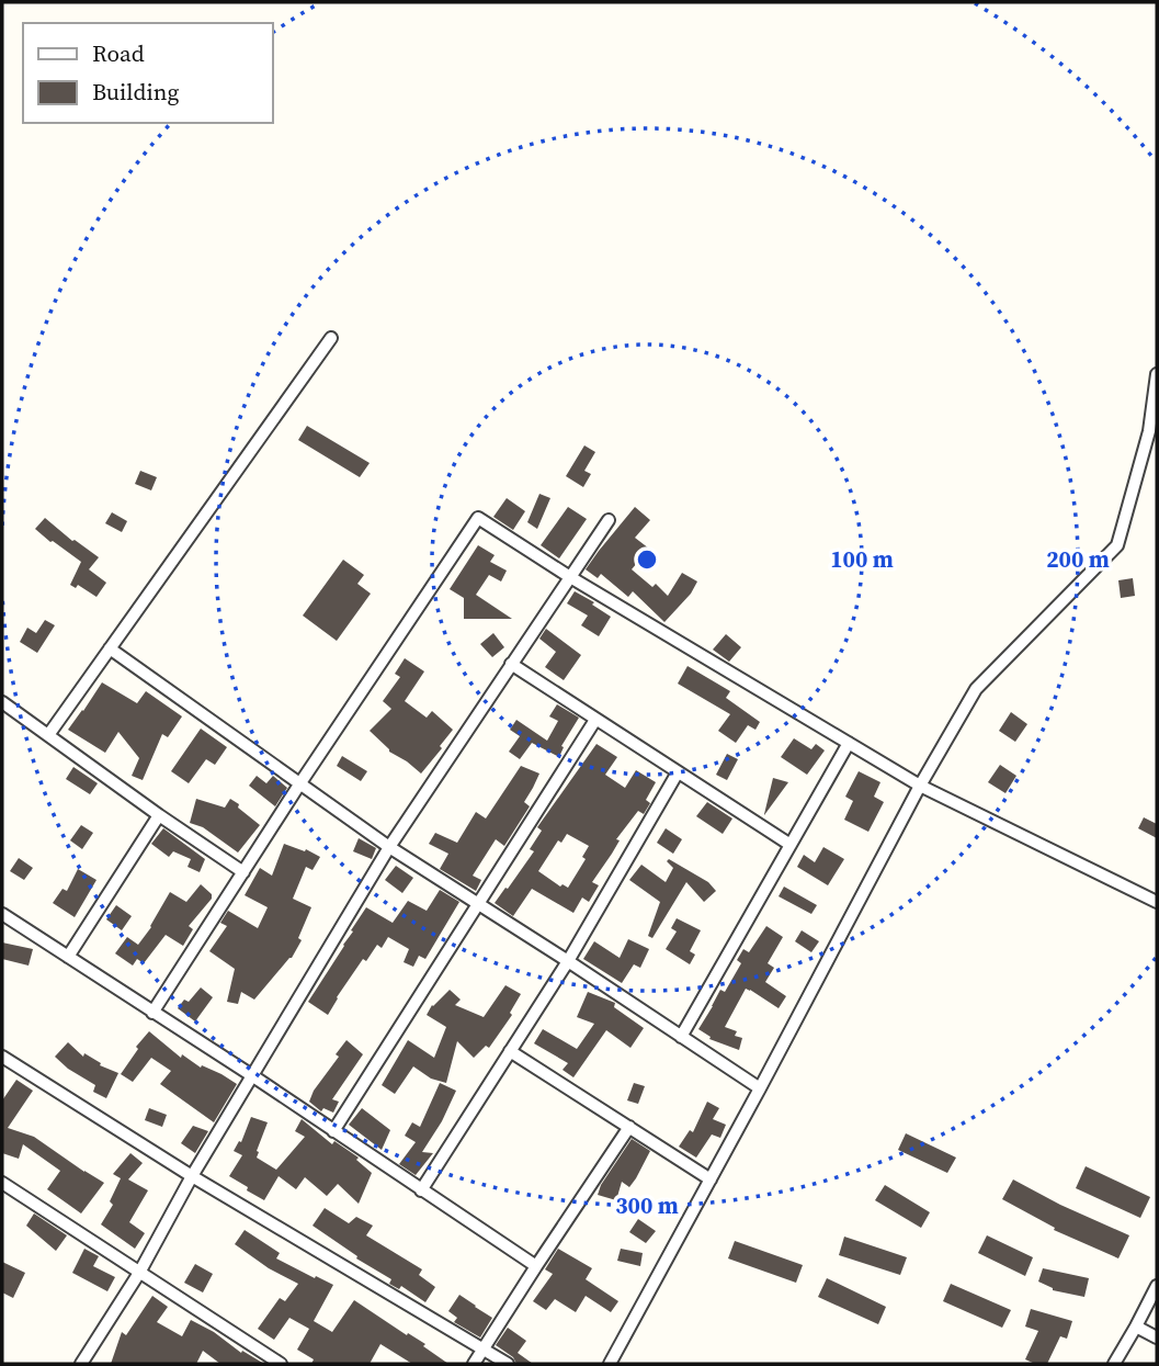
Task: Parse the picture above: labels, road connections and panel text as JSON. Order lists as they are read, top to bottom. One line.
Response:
{"legend":["Road","Building"],"rings":["100 m","200 m","300 m"]}
